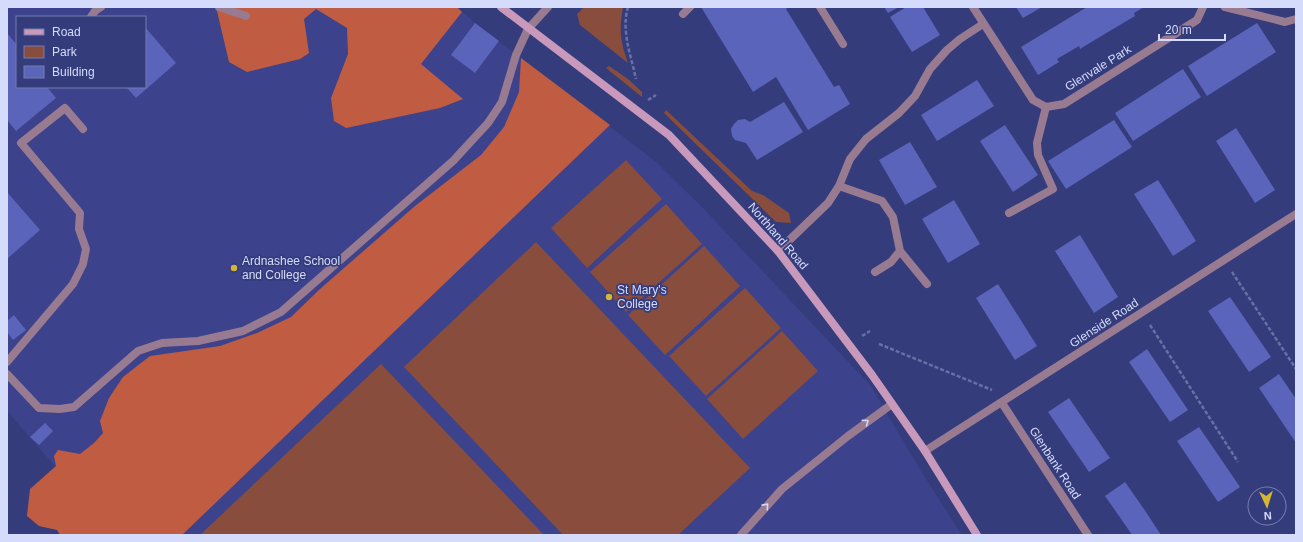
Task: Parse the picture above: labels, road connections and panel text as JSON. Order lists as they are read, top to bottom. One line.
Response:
{"streets":{"main road":["Northland Road"],"street":["Glenvale Park","Glenside Road","Glenbank Road"]},"crossings":[["Northland Road","Glenside Road"],["Glenside Road","Glenbank Road"]],"places":["Ardnashee School and College","St Mary's College"],"legend":["Road","Park","Building"],"scale_bar":"20 m","north":"bottom"}
